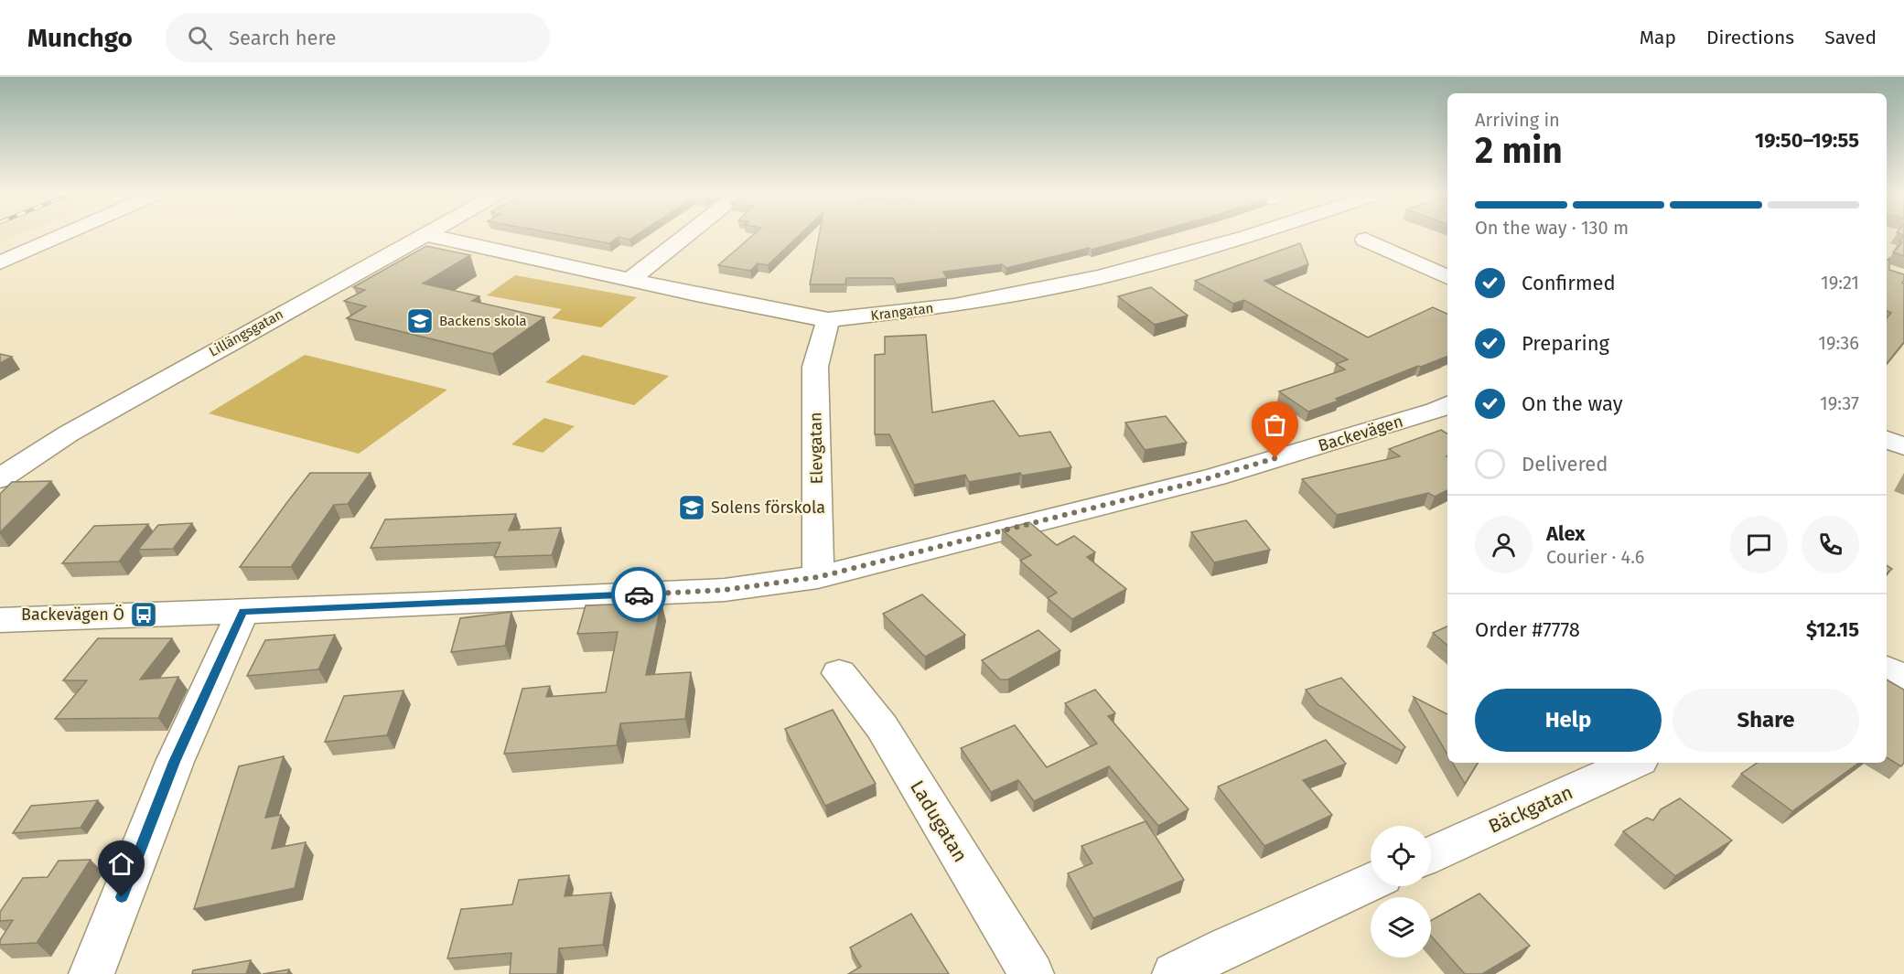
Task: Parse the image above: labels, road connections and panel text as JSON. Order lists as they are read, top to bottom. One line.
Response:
{"streets":{"street":["Krangatan","Lillängsgatan","Backevägen","Elevgatan","Bäckgatan","Ladugatan"]},"crossings":[["Krangatan","Elevgatan"],["Backevägen","Elevgatan"]],"places":{"school or university":["Backens skola","Solens förskola"],"bus stop":["Backevägen Ö"]},"page":{"header":"Munchgo","search":"Search here","nav":["Map","Directions","Saved"],"heading":["2 min","Arriving in","19:50–19:55"],"panel":["Alex","Courier · 4.6","Order #7778","$12.15"],"bar":"On the way · 130 m","list":[["Confirmed","19:21"],["Preparing","19:36"],["On the way","19:37"],"Delivered"],"buttons":["Help","Share"]}}
